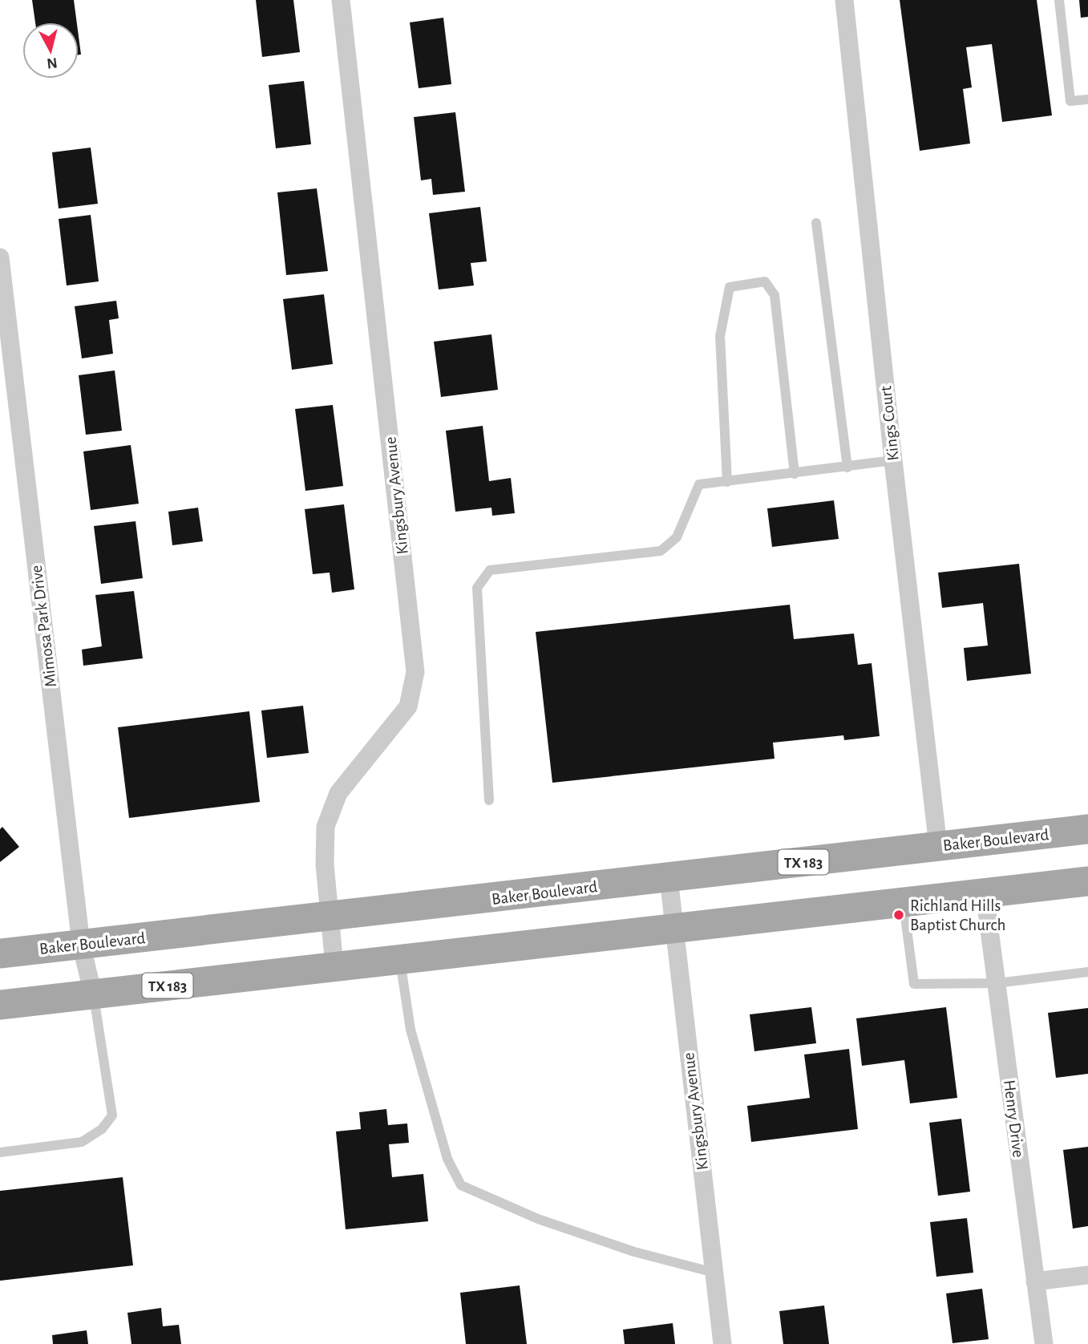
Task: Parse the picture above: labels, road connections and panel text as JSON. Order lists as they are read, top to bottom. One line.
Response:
{"streets":{"main road":["Baker Boulevard","TX 183"],"street":["Kings Court","Kingsbury Avenue","Mimosa Park Drive","Henry Drive"]},"crossings":[["Kings Court","Baker Boulevard"],["Kingsbury Avenue","Baker Boulevard"],["Kingsbury Avenue","TX 183"],["Mimosa Park Drive","Baker Boulevard"],["Mimosa Park Drive","TX 183"],["TX 183","Henry Drive"]],"places":["Richland Hills Baptist Church"],"north":"bottom"}
